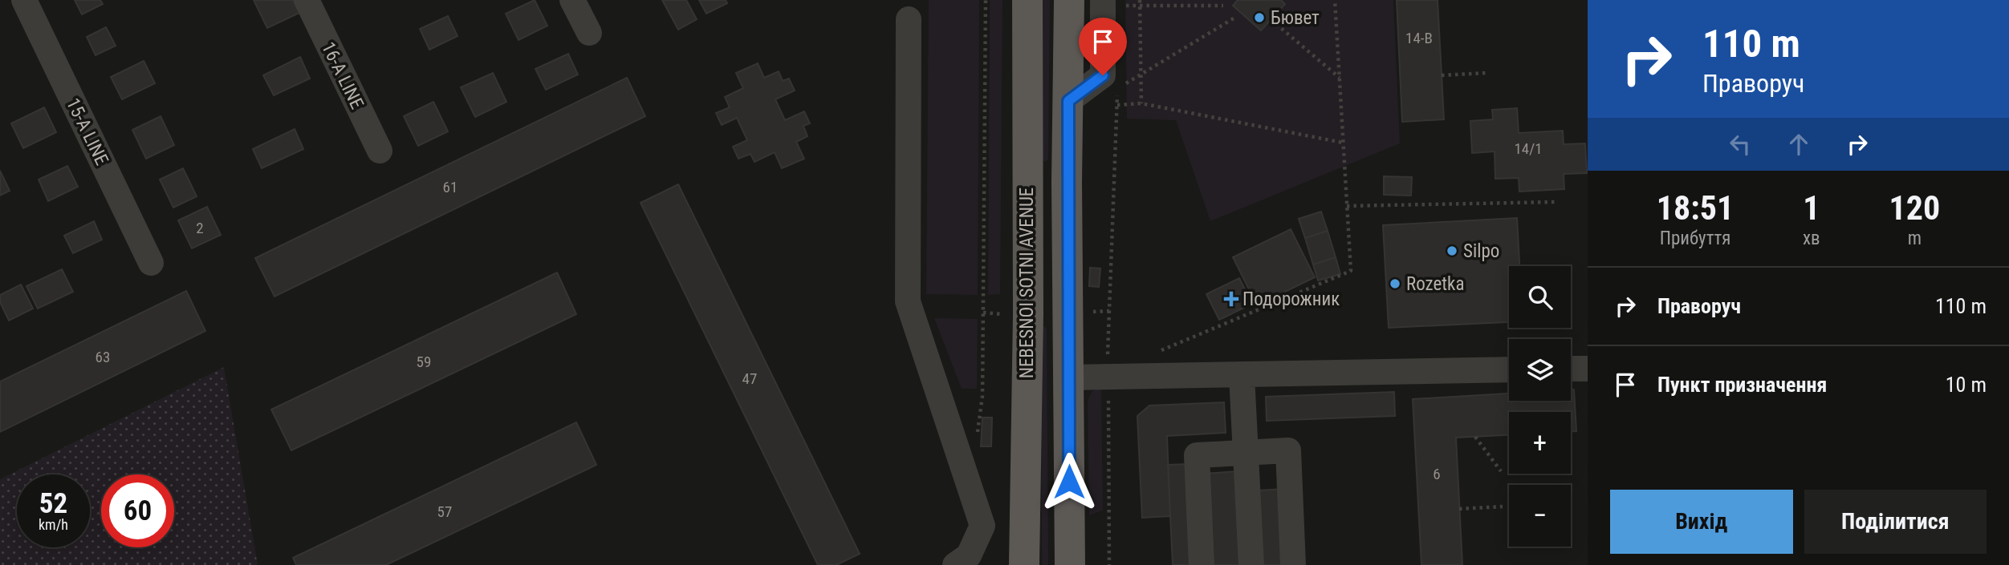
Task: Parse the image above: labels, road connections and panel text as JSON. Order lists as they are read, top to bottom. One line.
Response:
{"streets":{"main road":["NEBESNOI SOTNI AVENUE"],"street":["16-A LINE","15-A LINE"]},"places":{"other":["Бювет","Silpo","Rozetka"],"health":["Подорожник"]},"house_numbers":["14-В","14/1","61","2","63","59","47","6","57"],"page":{"turn":["110 m","Праворуч"],"eta":["18:51","Прибуття","1","хв","120","m"],"map_buttons":["+","−"],"list":[{"name":"Праворуч","value":"110 m"},{"name":"Пункт призначення","value":"10 m"}],"speed":"52 km/h","limit":"60","buttons":["Вихід","Поділитися"]}}
